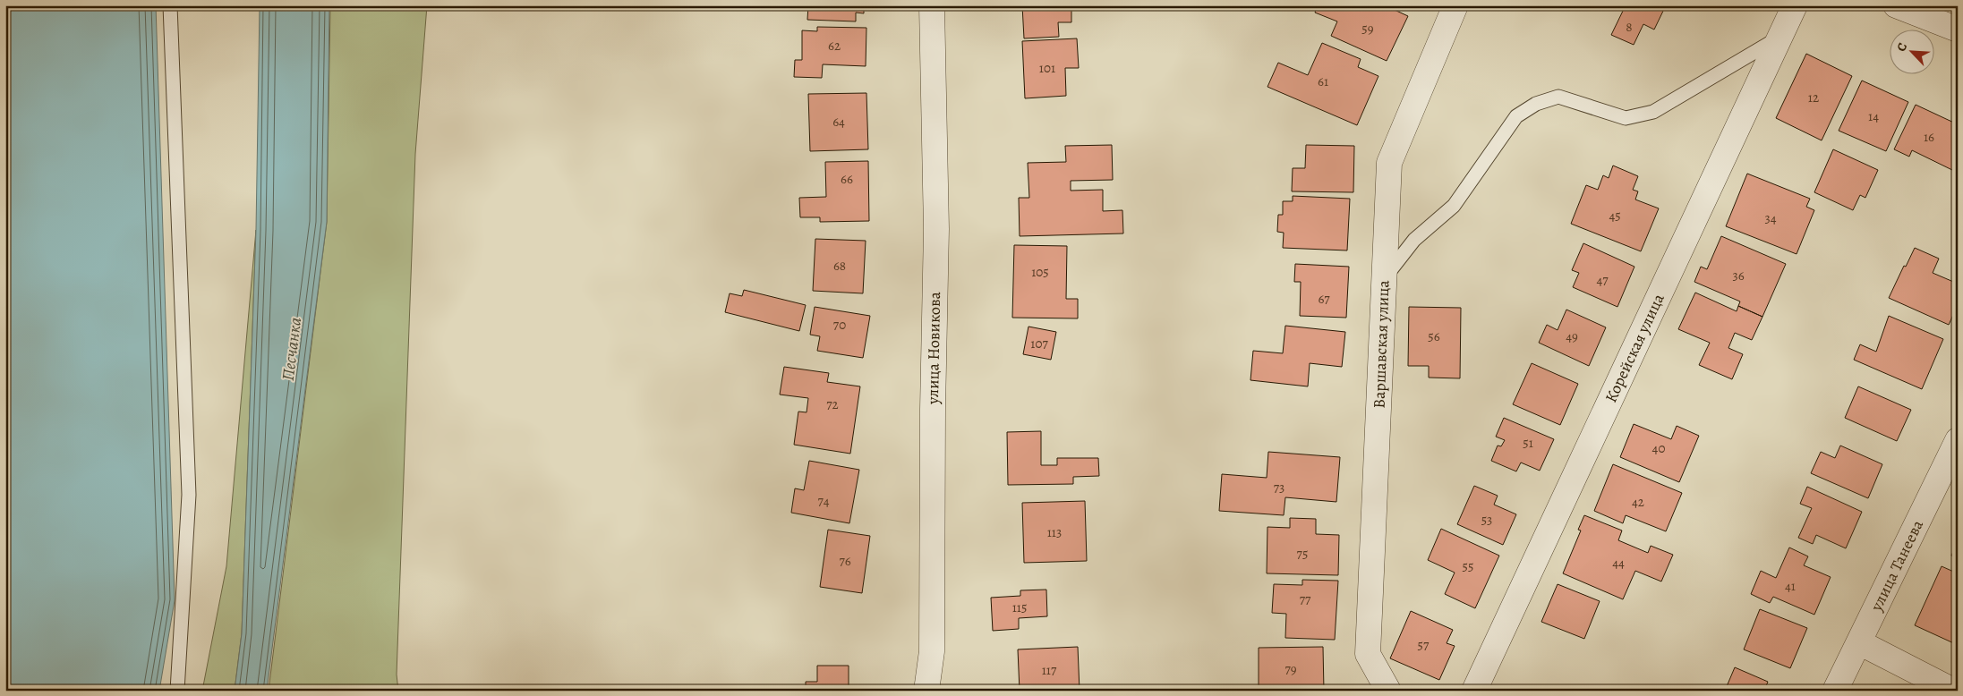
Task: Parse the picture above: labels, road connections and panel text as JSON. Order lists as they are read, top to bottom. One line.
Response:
{"streets":{"street":["Варшавская улица","улица Новикова","Корейская улица","улица Танеева"]},"water":["Песчанка"],"house_numbers":["8","59","62","101","61","12","14","64","16","66","45","34","68","105","36","47","67","70","56","49","107","72","51","40","73","74","42","53","113","75","76","44","55","41","77","115","57","79","117"],"north":"top left"}
